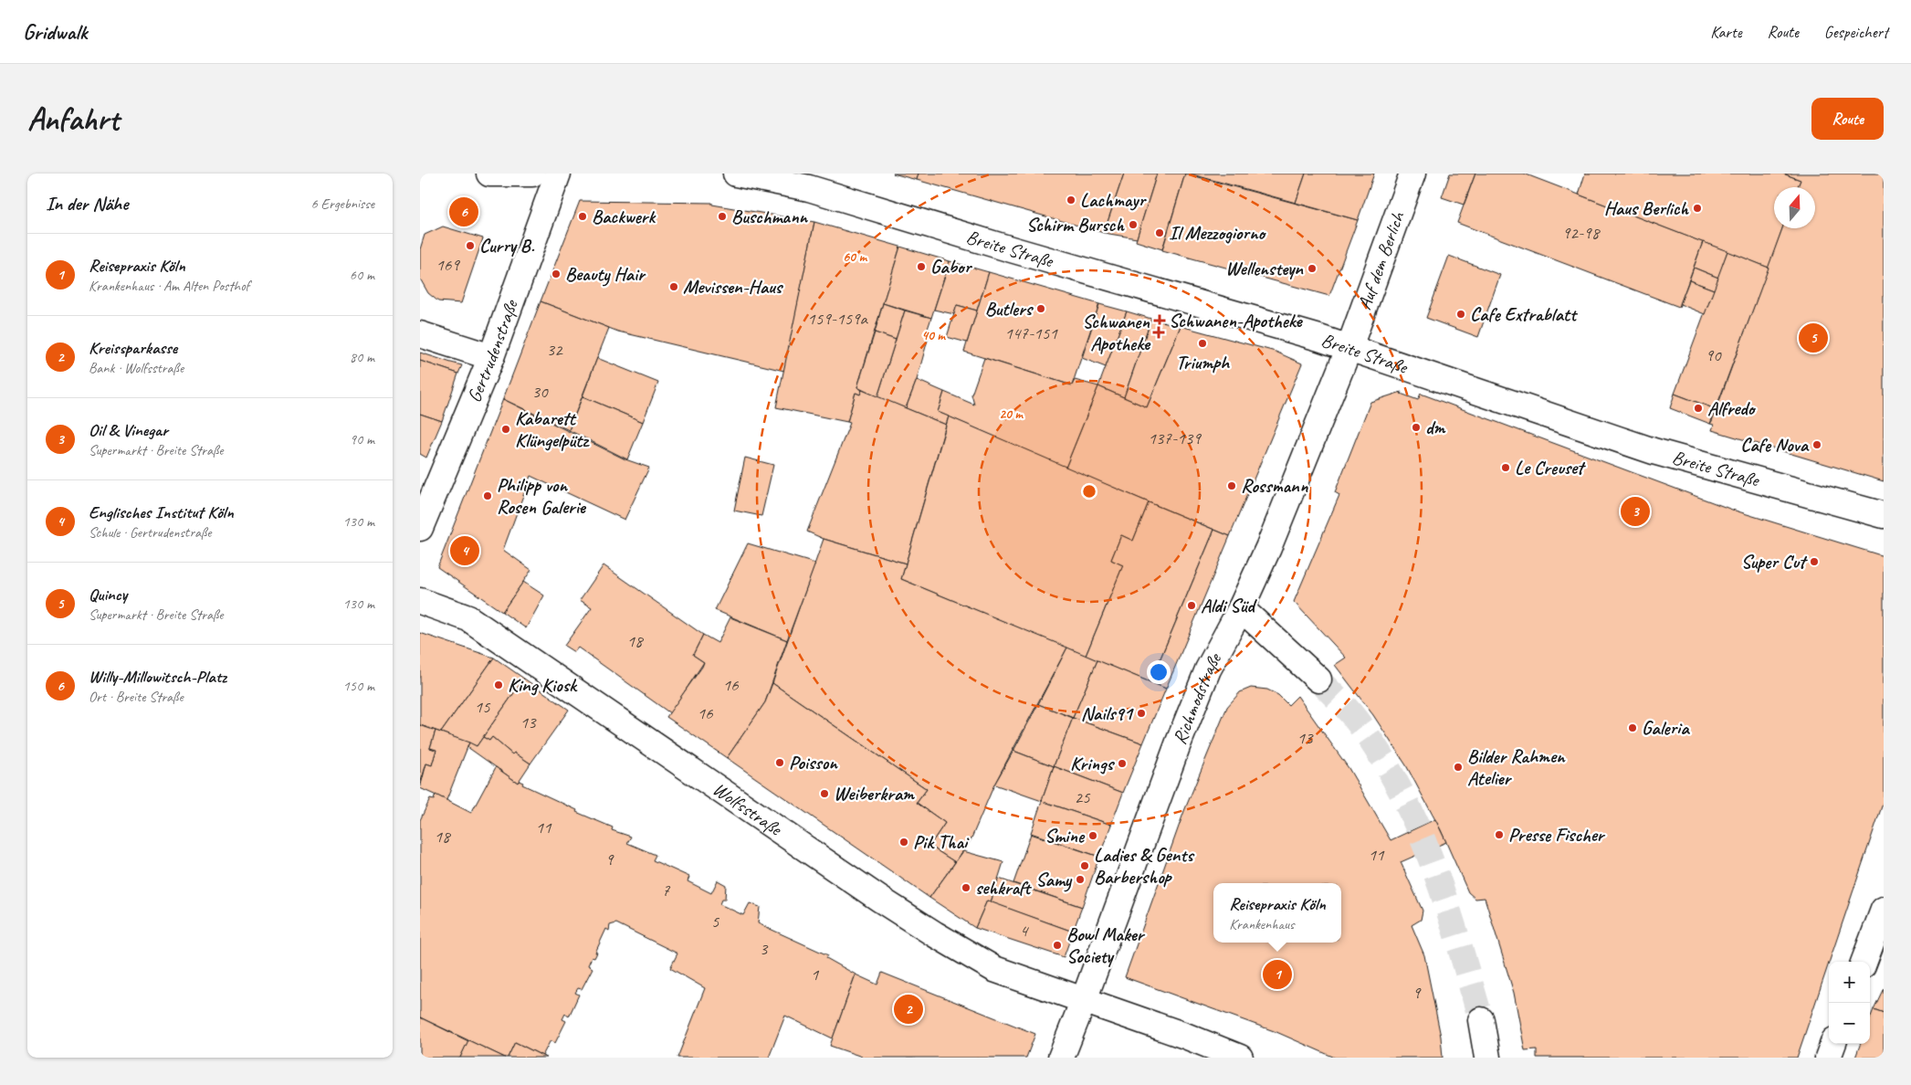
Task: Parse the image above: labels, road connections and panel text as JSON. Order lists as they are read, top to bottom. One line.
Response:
{"streets":{"street":["Breite Straße","Auf dem Berlich","Gertrudenstraße","Richmodstraße","Wolfsstraße"]},"crossings":[["Breite Straße","Auf dem Berlich"],["Breite Straße","Richmodstraße"],["Auf dem Berlich","Richmodstraße"],["Richmodstraße","Wolfsstraße"]],"places":{"other":["Lachmayr","Haus Berlich","Backwerk","Buschmann","Schirm Bursch","Il Mezzogiorno","Curry B.","Gabor","Wellensteyn","Beauty Hair","Mevissen-Haus","Butlers","Cafe Extrablatt","Triumph","Alfredo","dm","Kabarett Klüngelpütz","Cafe Nova","Le Creuset","Rossmann","Philipp von Rosen Galerie","Super Cut","Aldi Süd","King Kiosk","Nails91","Galeria","Poisson","Krings","Bilder Rahmen Atelier","Weiberkram","Presse Fischer","Smine","Pik Thai","Ladies & Gents Barbershop","Samy","sehkraft","Bowl Maker Society"],"health":["Schwanen-Apotheke","Schwanen Apotheke"]},"house_numbers":["92-98","169","159-159a","147-151","32","90","30","137-139","18","16","15","16","13","13","25","11","18","11","9","7","5","4","3","1","9"],"north":"top","page":{"header":"Gridwalk","nav":["Karte","Route","Gespeichert"],"buttons":"Route","title":"Anfahrt","heading":["In der Nähe","6 Ergebnisse"],"pins":["6","5","3","4","1","2"],"list":[{"mark":"1","name":"Reisepraxis Köln","note":"Krankenhaus · Am Alten Posthof","value":"60 m"},{"mark":"2","name":"Kreissparkasse","note":"Bank · Wolfsstraße","value":"80 m"},{"mark":"3","name":"Oil & Vinegar","note":"Supermarkt · Breite Straße","value":"90 m"},{"mark":"4","name":"Englisches Institut Köln","note":"Schule · Gertrudenstraße","value":"130 m"},{"mark":"5","name":"Quincy","note":"Supermarkt · Breite Straße","value":"130 m"},{"mark":"6","name":"Willy-Millowitsch-Platz","note":"Ort · Breite Straße","value":"150 m"}],"popup":["Reisepraxis Köln","Krankenhaus"],"map_buttons":["+","−"]},"rings":["60 m","40 m","20 m"]}
